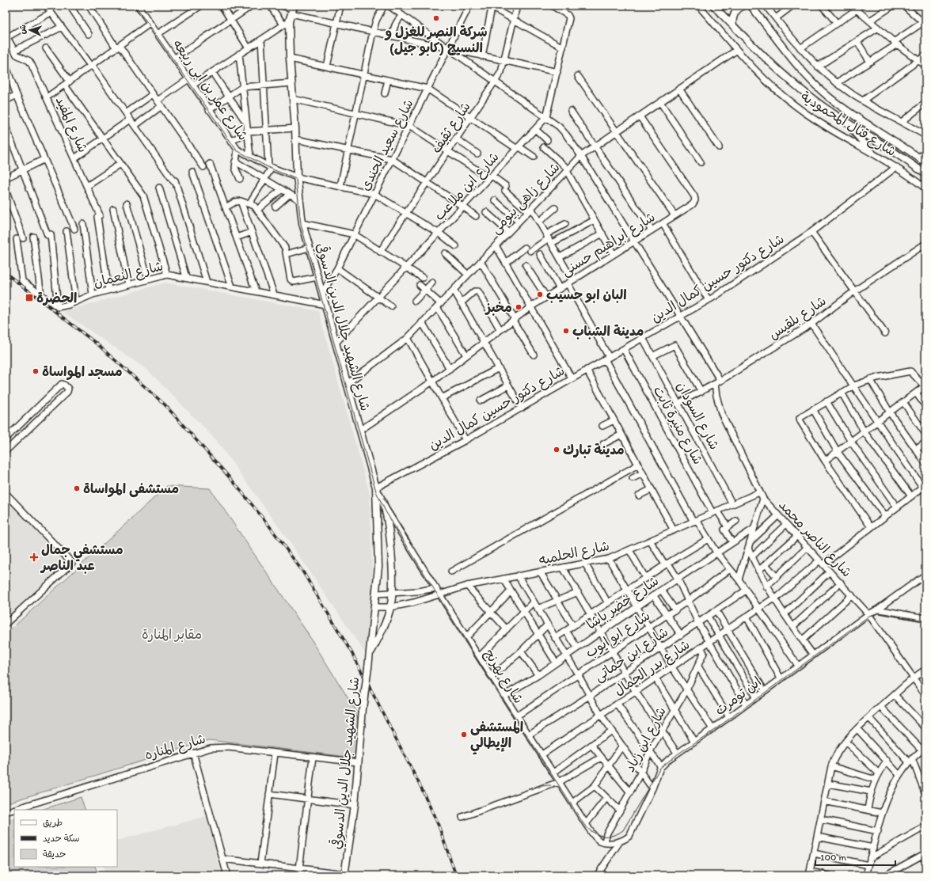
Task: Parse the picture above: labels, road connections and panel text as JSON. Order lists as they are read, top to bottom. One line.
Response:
{"streets":{"main road":["شارع الشهيد جلال الدين الدسوقي"],"street":["شارع عمر بن ابى ربيعه","شارع قنال المحمودية","شارع المفيد","شارع ثقيف","شارع سعيد الجندى","شارع ابن ملاعب","شارع زاهى بيومى","شارع ابراهيم حسنى","شارع النعمان","شارع دكتور حسين كمال الدين","شارع بلقيس","شارع السودان","شارع منيرة ثابت","شارع الناصر محمد","شارع الحلميه","شارع خضر باشا","شارع ابو ايوب","شارع ابن حماتى","شارع بدر الجمال","شارع بهرنج","ابن تومرت","شارع ابن زياد","شارع المناره"]},"crossings":[["شارع عمر بن ابى ربيعه","شارع ثقيف"],["شارع عمر بن ابى ربيعه","شارع سعيد الجندى"],["شارع عمر بن ابى ربيعه","شارع ابن ملاعب"],["شارع عمر بن ابى ربيعه","شارع الشهيد جلال الدين الدسوقي"],["شارع قنال المحمودية","شارع زاهى بيومى"],["شارع قنال المحمودية","شارع دكتور حسين كمال الدين"],["شارع المفيد","شارع النعمان"],["شارع سعيد الجندى","شارع الشهيد جلال الدين الدسوقي"],["شارع ابن ملاعب","شارع الشهيد جلال الدين الدسوقي"],["شارع زاهى بيومى","شارع ابراهيم حسنى"],["شارع زاهى بيومى","شارع الشهيد جلال الدين الدسوقي"],["شارع ابراهيم حسنى","شارع الشهيد جلال الدين الدسوقي"],["شارع النعمان","شارع الشهيد جلال الدين الدسوقي"],["شارع دكتور حسين كمال الدين","شارع الشهيد جلال الدين الدسوقي"],["شارع دكتور حسين كمال الدين","شارع السودان"],["شارع دكتور حسين كمال الدين","شارع منيرة ثابت"],["شارع بلقيس","شارع السودان"],["شارع بلقيس","شارع الناصر محمد"],["شارع الشهيد جلال الدين الدسوقي","شارع الحلميه"],["شارع الشهيد جلال الدين الدسوقي","شارع بهرنج"],["شارع الشهيد جلال الدين الدسوقي","شارع المناره"],["شارع السودان","شارع الحلميه"],["شارع منيرة ثابت","شارع الحلميه"],["شارع الناصر محمد","شارع الحلميه"],["شارع الناصر محمد","شارع بدر الجمال"],["شارع الناصر محمد","ابن تومرت"],["شارع الحلميه","شارع بهرنج"],["شارع خضر باشا","شارع بهرنج"],["شارع ابو ايوب","شارع بهرنج"],["شارع ابن حماتى","شارع بهرنج"],["شارع بدر الجمال","شارع بهرنج"],["شارع بدر الجمال","شارع ابن زياد"],["شارع بهرنج","شارع ابن زياد"]],"parks":["مقابر المنارة"],"places":{"other":["شركة النصر للغزل و النسيج (كابو جيل)","البان ابو حسيب","مخبز","مدينة الشباب","مسجد المواساة","مدينة تبارك","مستشفى المواساة","المستشفى الإيطالي"],"transit":["الحضرة"],"health":["مستشفي جمال عبد الناصر"]},"legend":["طريق","سكة حديد","حديقة"],"scale_bar":"100 m","north":"left"}
